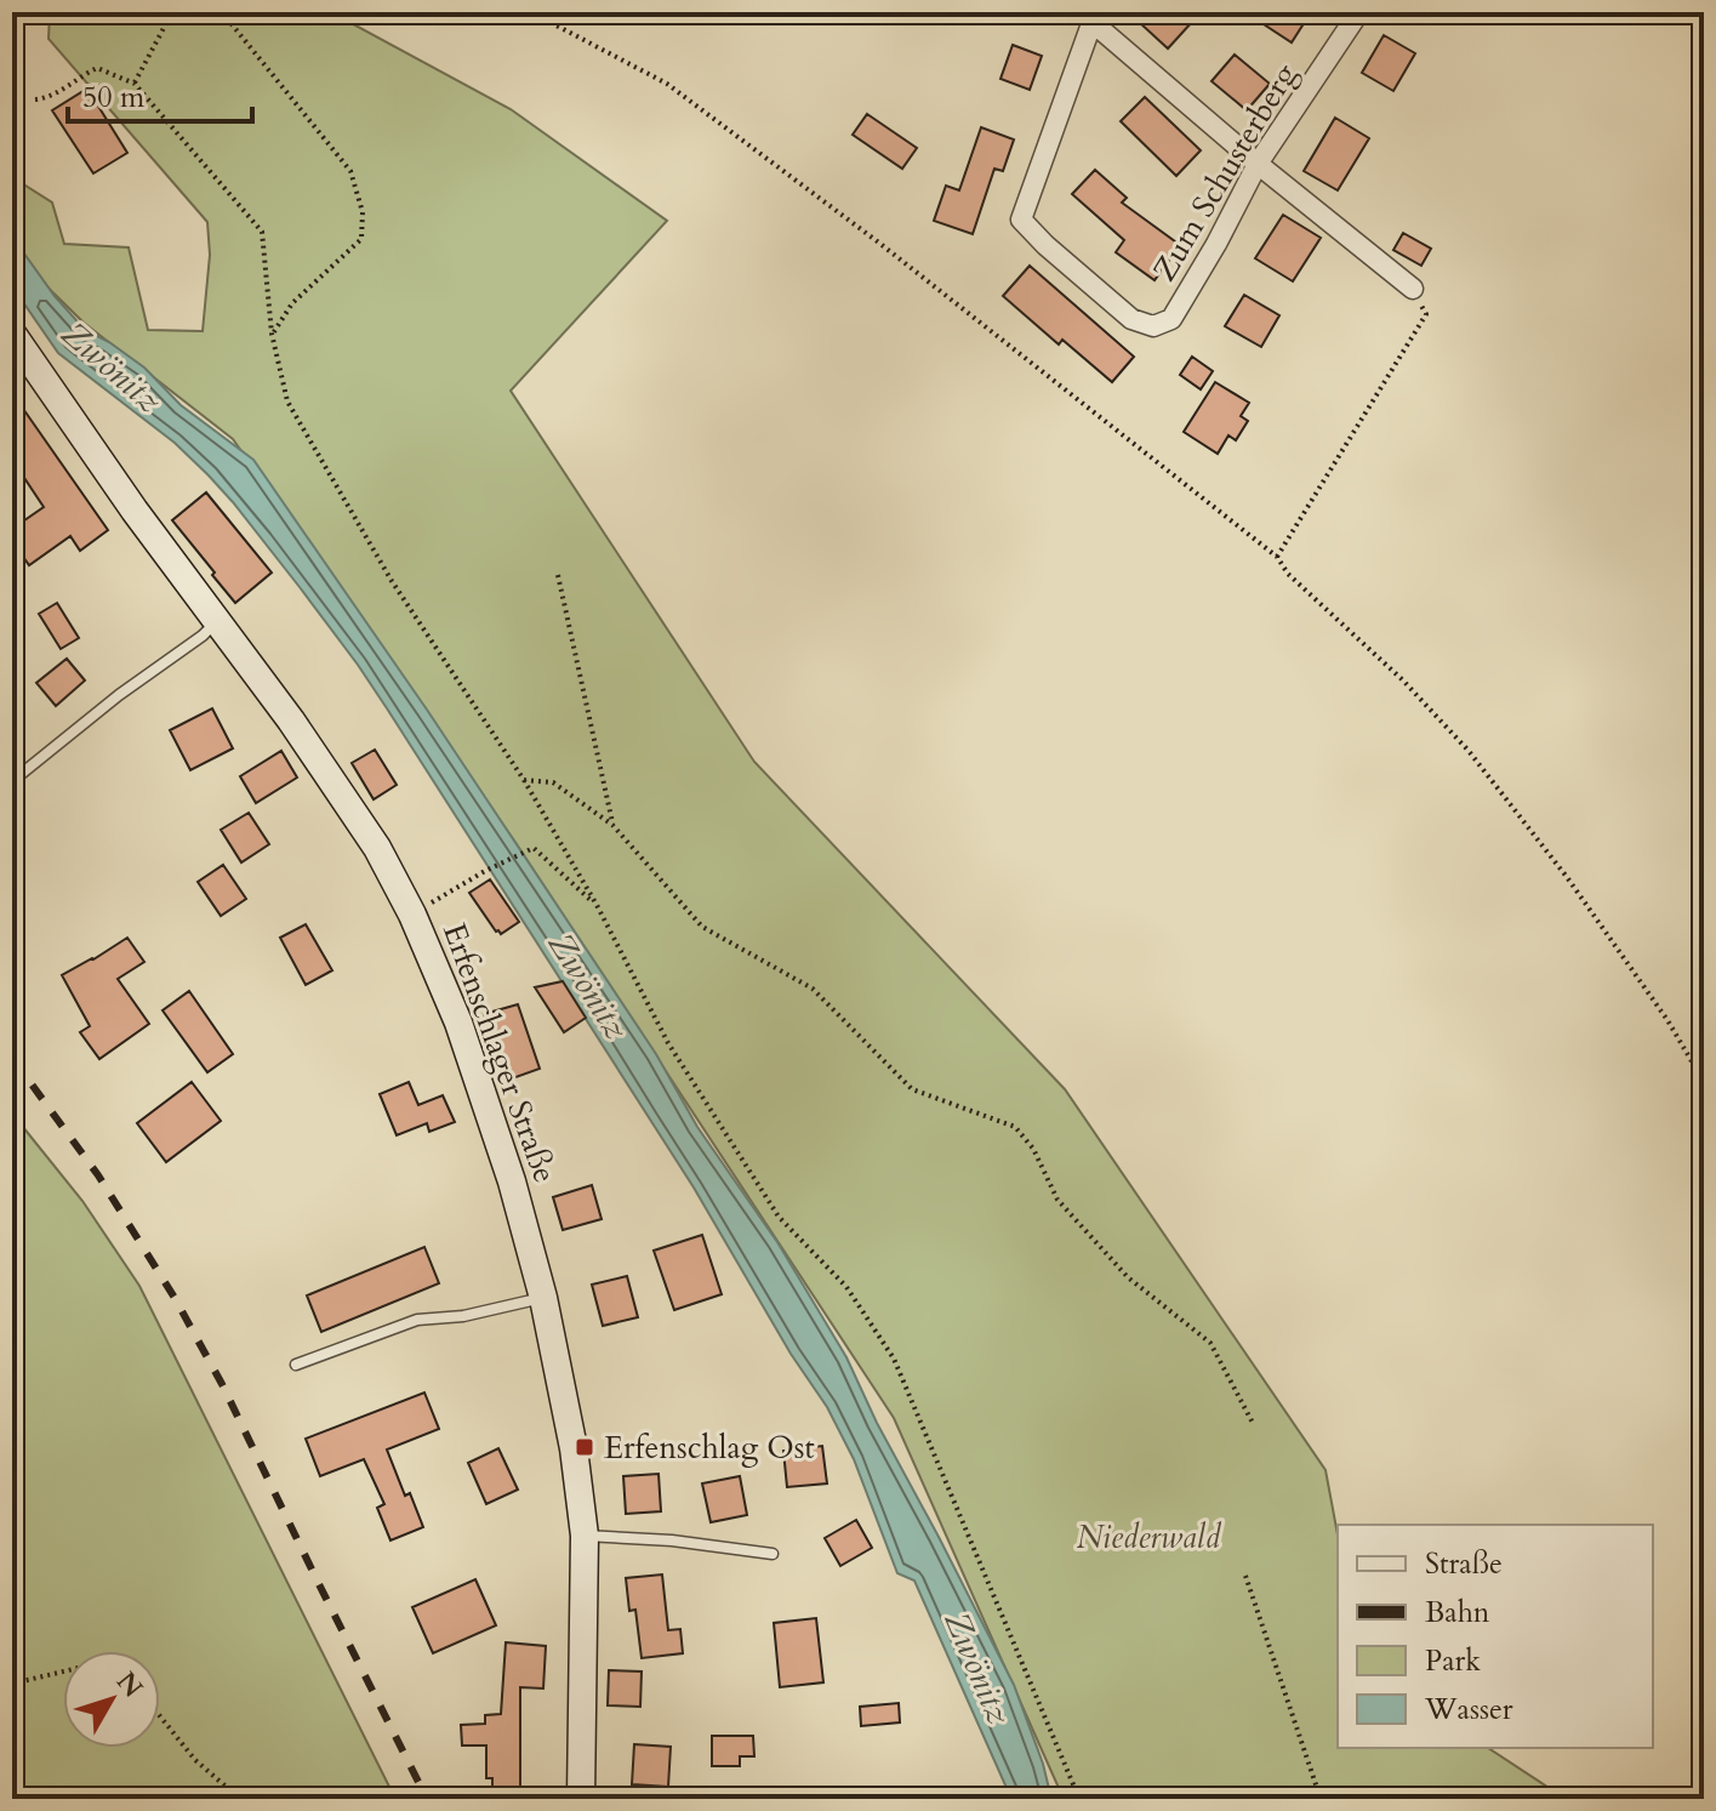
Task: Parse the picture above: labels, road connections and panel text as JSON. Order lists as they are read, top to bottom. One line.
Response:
{"streets":{"main road":["Erfenschlager Straße"],"street":["Zum Schusterberg"]},"water":["Zwönitz"],"parks":["Niederwald"],"places":{"transit":["Erfenschlag Ost"]},"legend":["Straße","Bahn","Park","Wasser"],"scale_bar":"50 m","north":"top right"}
